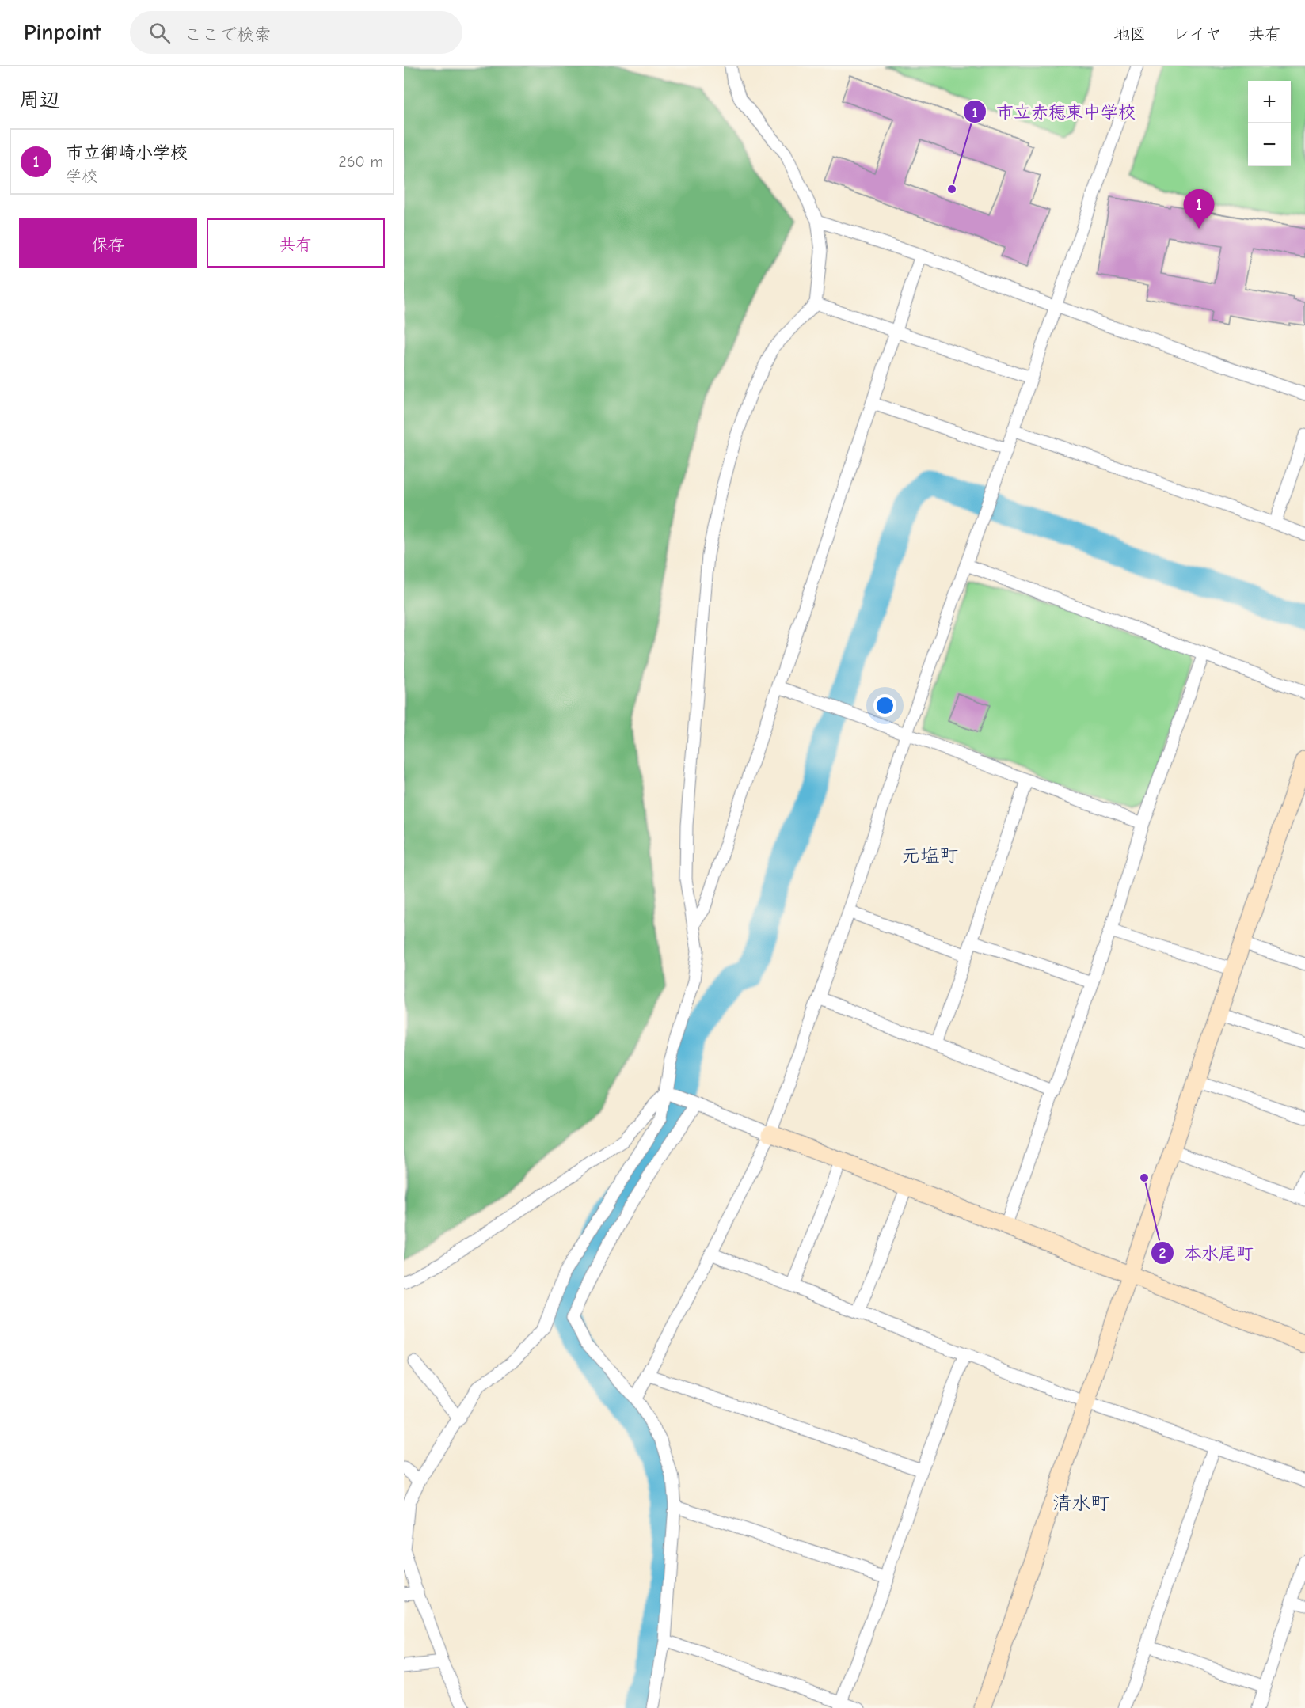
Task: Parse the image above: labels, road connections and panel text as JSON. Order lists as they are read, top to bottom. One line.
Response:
{"districts":["元塩町","清水町"],"places":["市立赤穂東中学校","本水尾町"],"page":{"header":"Pinpoint","search":"ここで検索","nav":["地図","レイヤ","共有"],"heading":"周辺","map_buttons":["+","−"],"list":[{"mark":"1","name":"市立御崎小学校","note":"学校","value":"260 m"}],"pins":"1","buttons":["保存","共有"]}}
